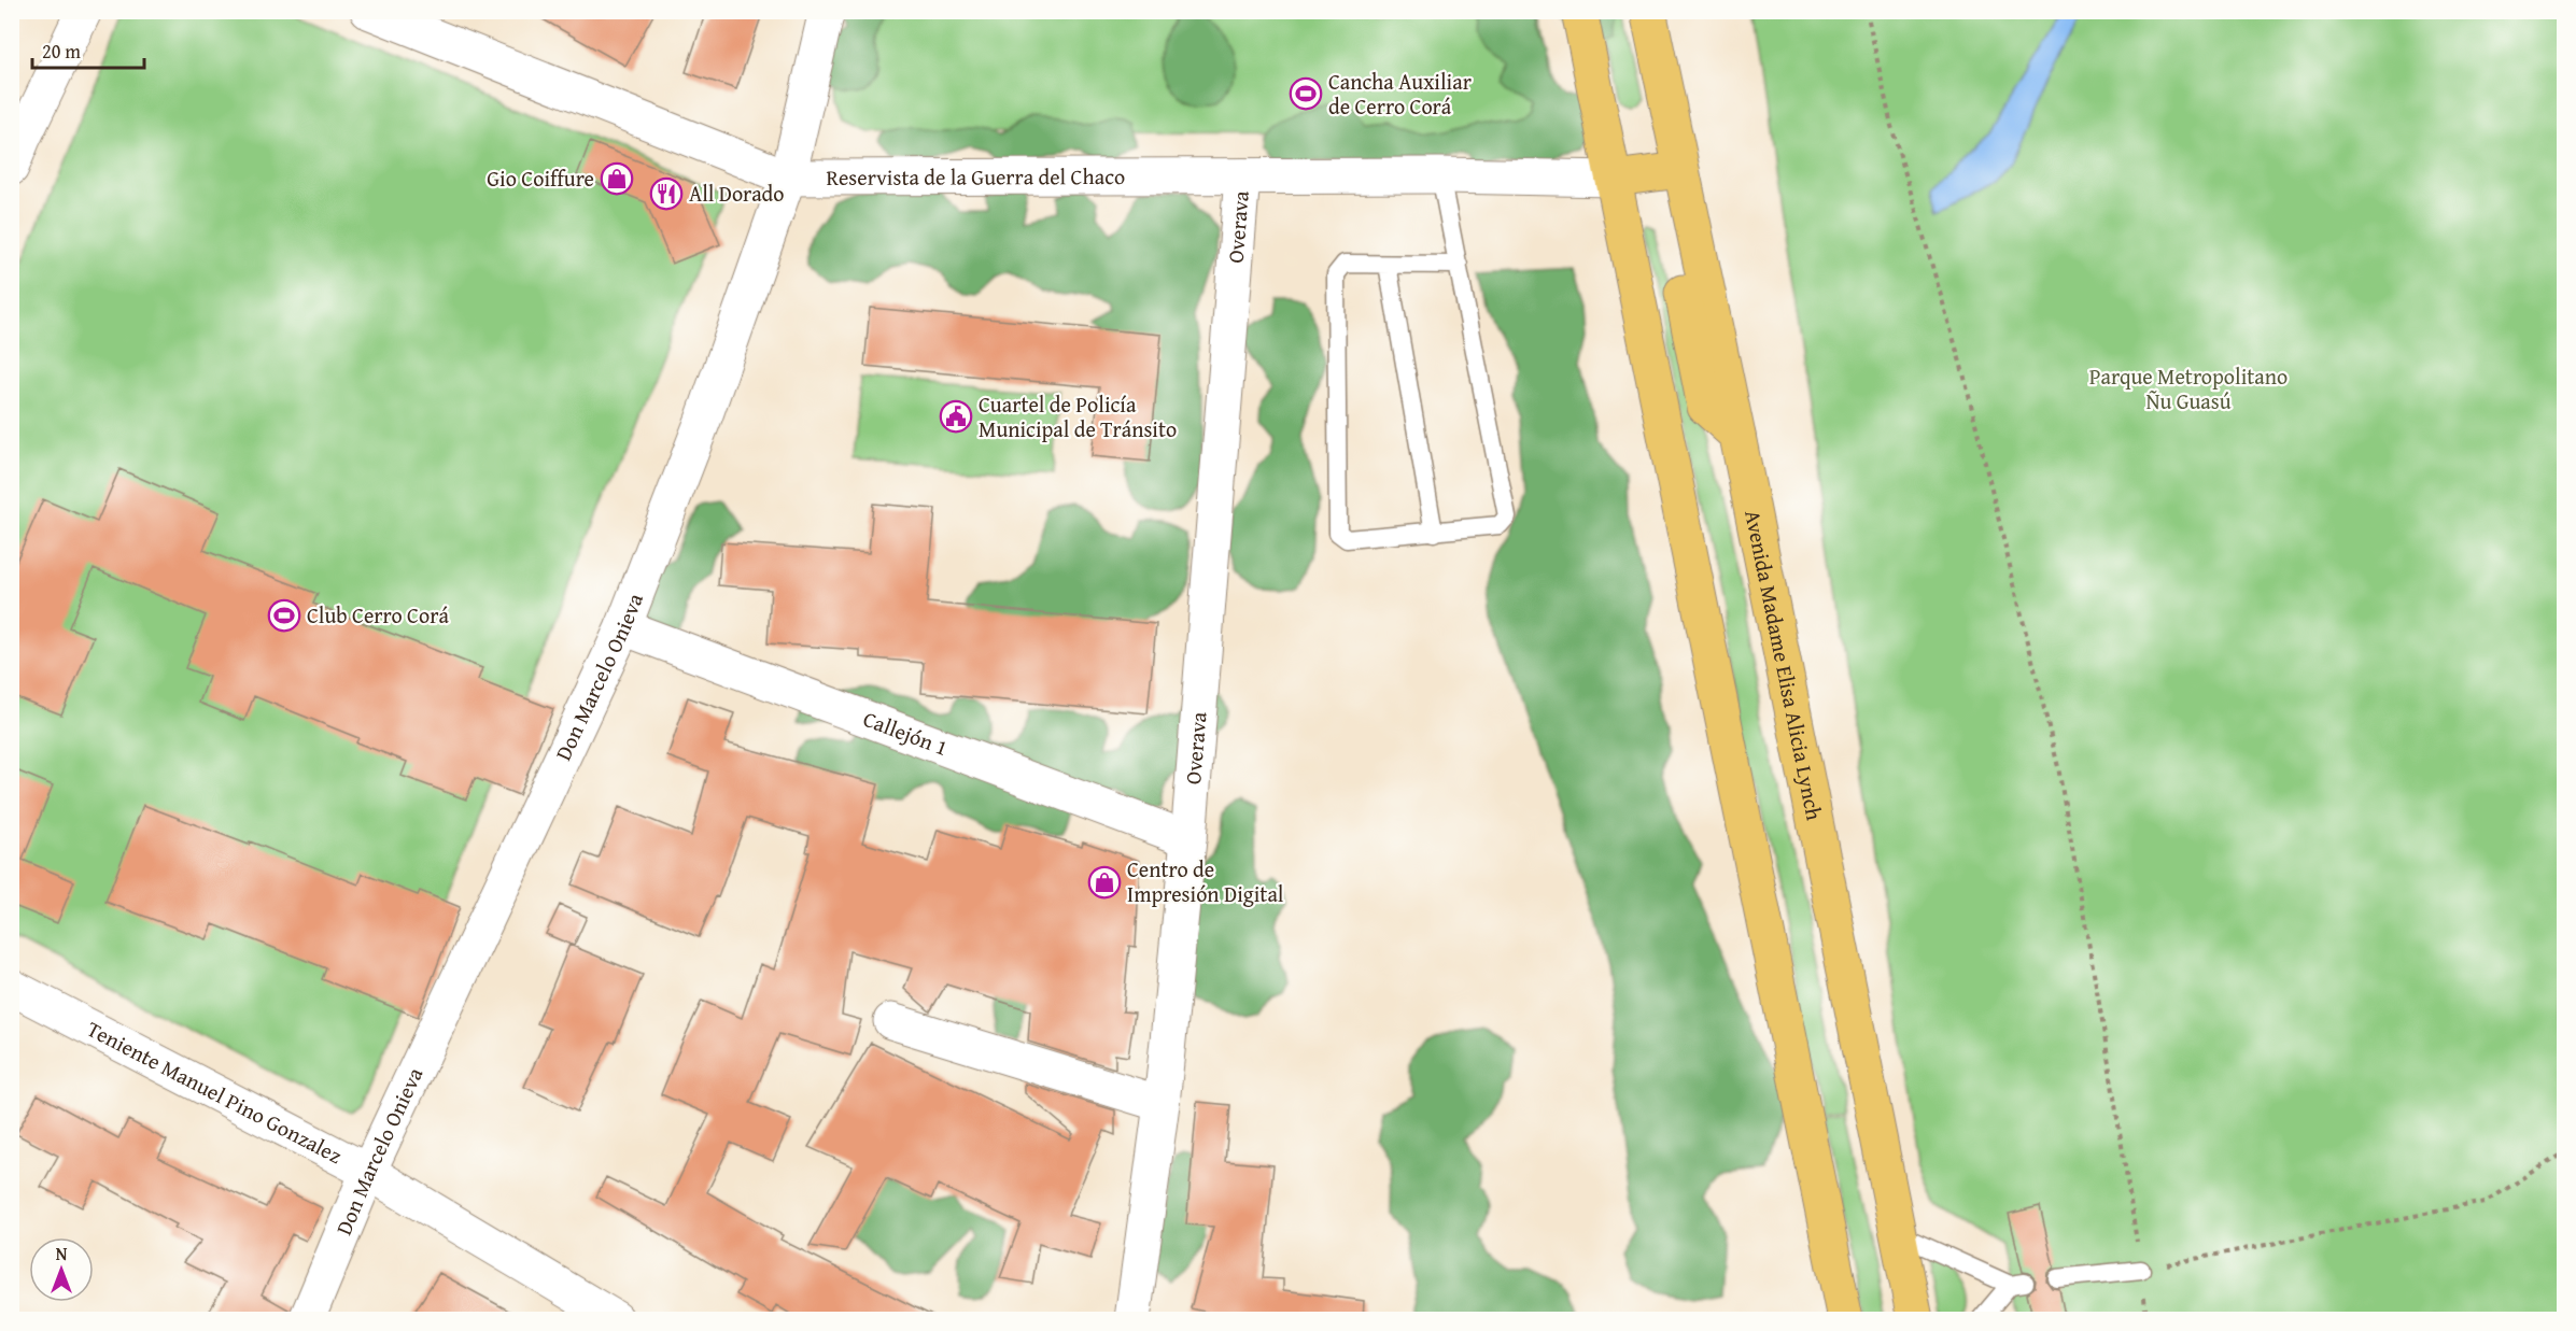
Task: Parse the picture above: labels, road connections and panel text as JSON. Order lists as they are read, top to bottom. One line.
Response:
{"streets":{"highway":["Avenida Madame Elisa Alicia Lynch"],"street":["Reservista de la Guerra del Chaco","Overava","Don Marcelo Onieva","Callejón 1","Teniente Manuel Pino Gonzalez"]},"crossings":[["Reservista de la Guerra del Chaco","Overava"],["Reservista de la Guerra del Chaco","Don Marcelo Onieva"],["Overava","Callejón 1"],["Don Marcelo Onieva","Callejón 1"],["Don Marcelo Onieva","Teniente Manuel Pino Gonzalez"]],"parks":["Parque Metropolitano Ñu Guasú"],"places":{"sports":["Cancha Auxiliar de Cerro Corá","Club Cerro Corá"],"shop":["Gio Coiffure","Centro de Impresión Digital"],"restaurant":["All Dorado"],"public building":["Cuartel de Policía Municipal de Tránsito"]},"scale_bar":"20 m","north":"top"}
